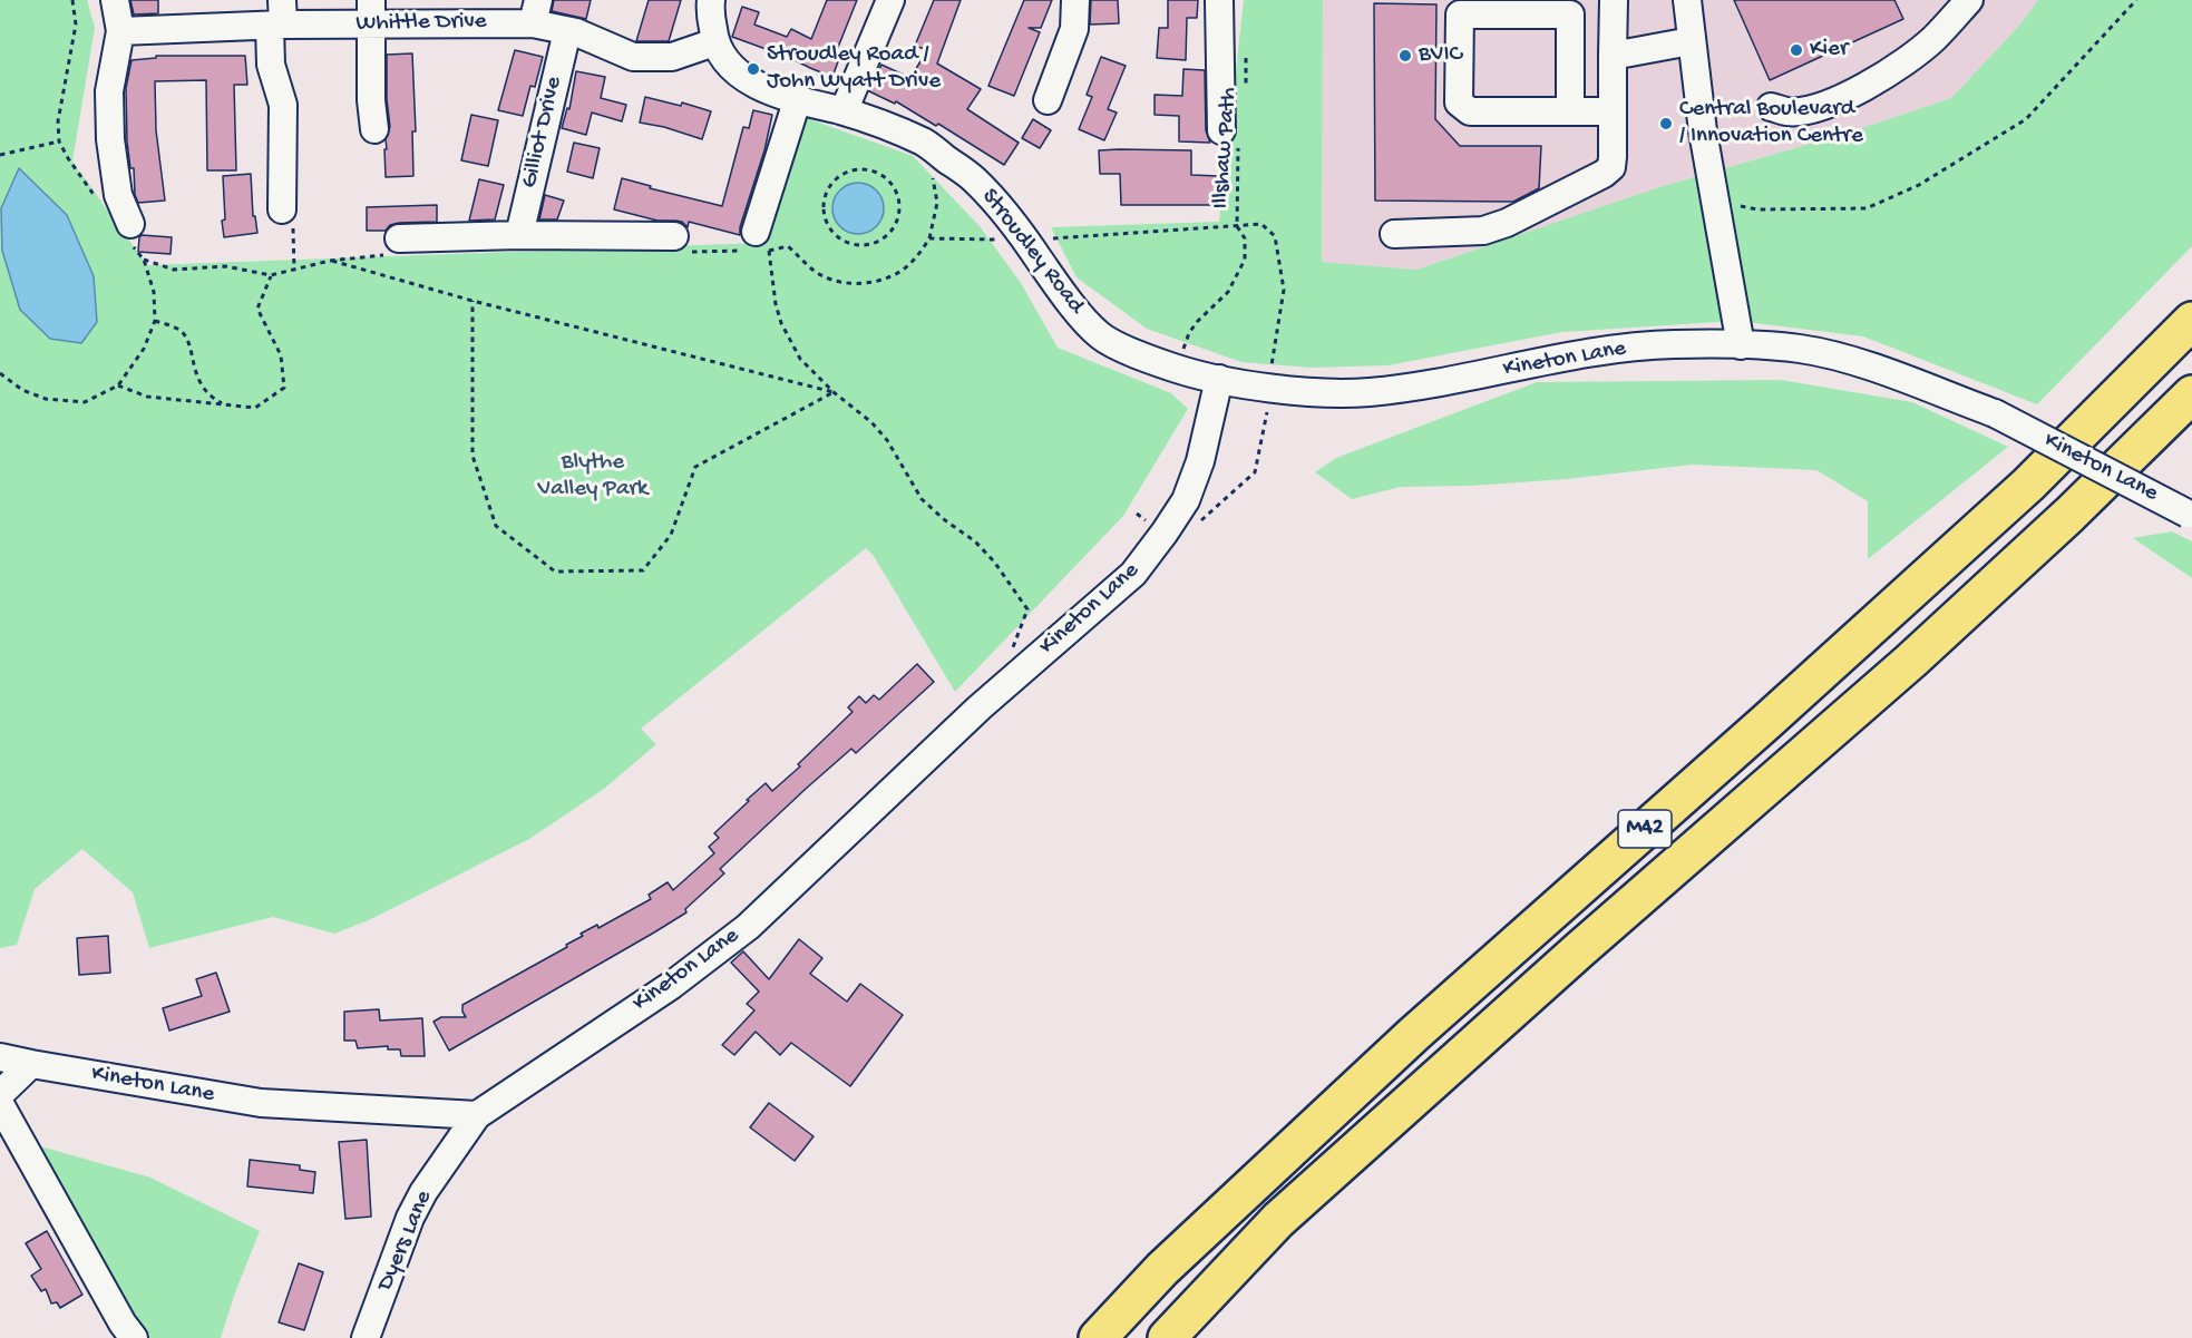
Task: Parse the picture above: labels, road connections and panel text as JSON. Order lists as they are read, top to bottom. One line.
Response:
{"streets":{"highway":["M42"],"street":["Whittle Drive","Gilliot Drive","Stroudley Road","Kineton Lane","Dyers Lane"],"path":["Illshaw Path"]},"crossings":[["Whittle Drive","Gilliot Drive"],["Whittle Drive","Stroudley Road"],["Stroudley Road","Kineton Lane"],["Kineton Lane","Dyers Lane"]],"parks":["Blythe Valley Park"],"places":["Kier","BVIC","Stroudley Road / John Wyatt Drive","Central Boulevard / Innovation Centre"]}
